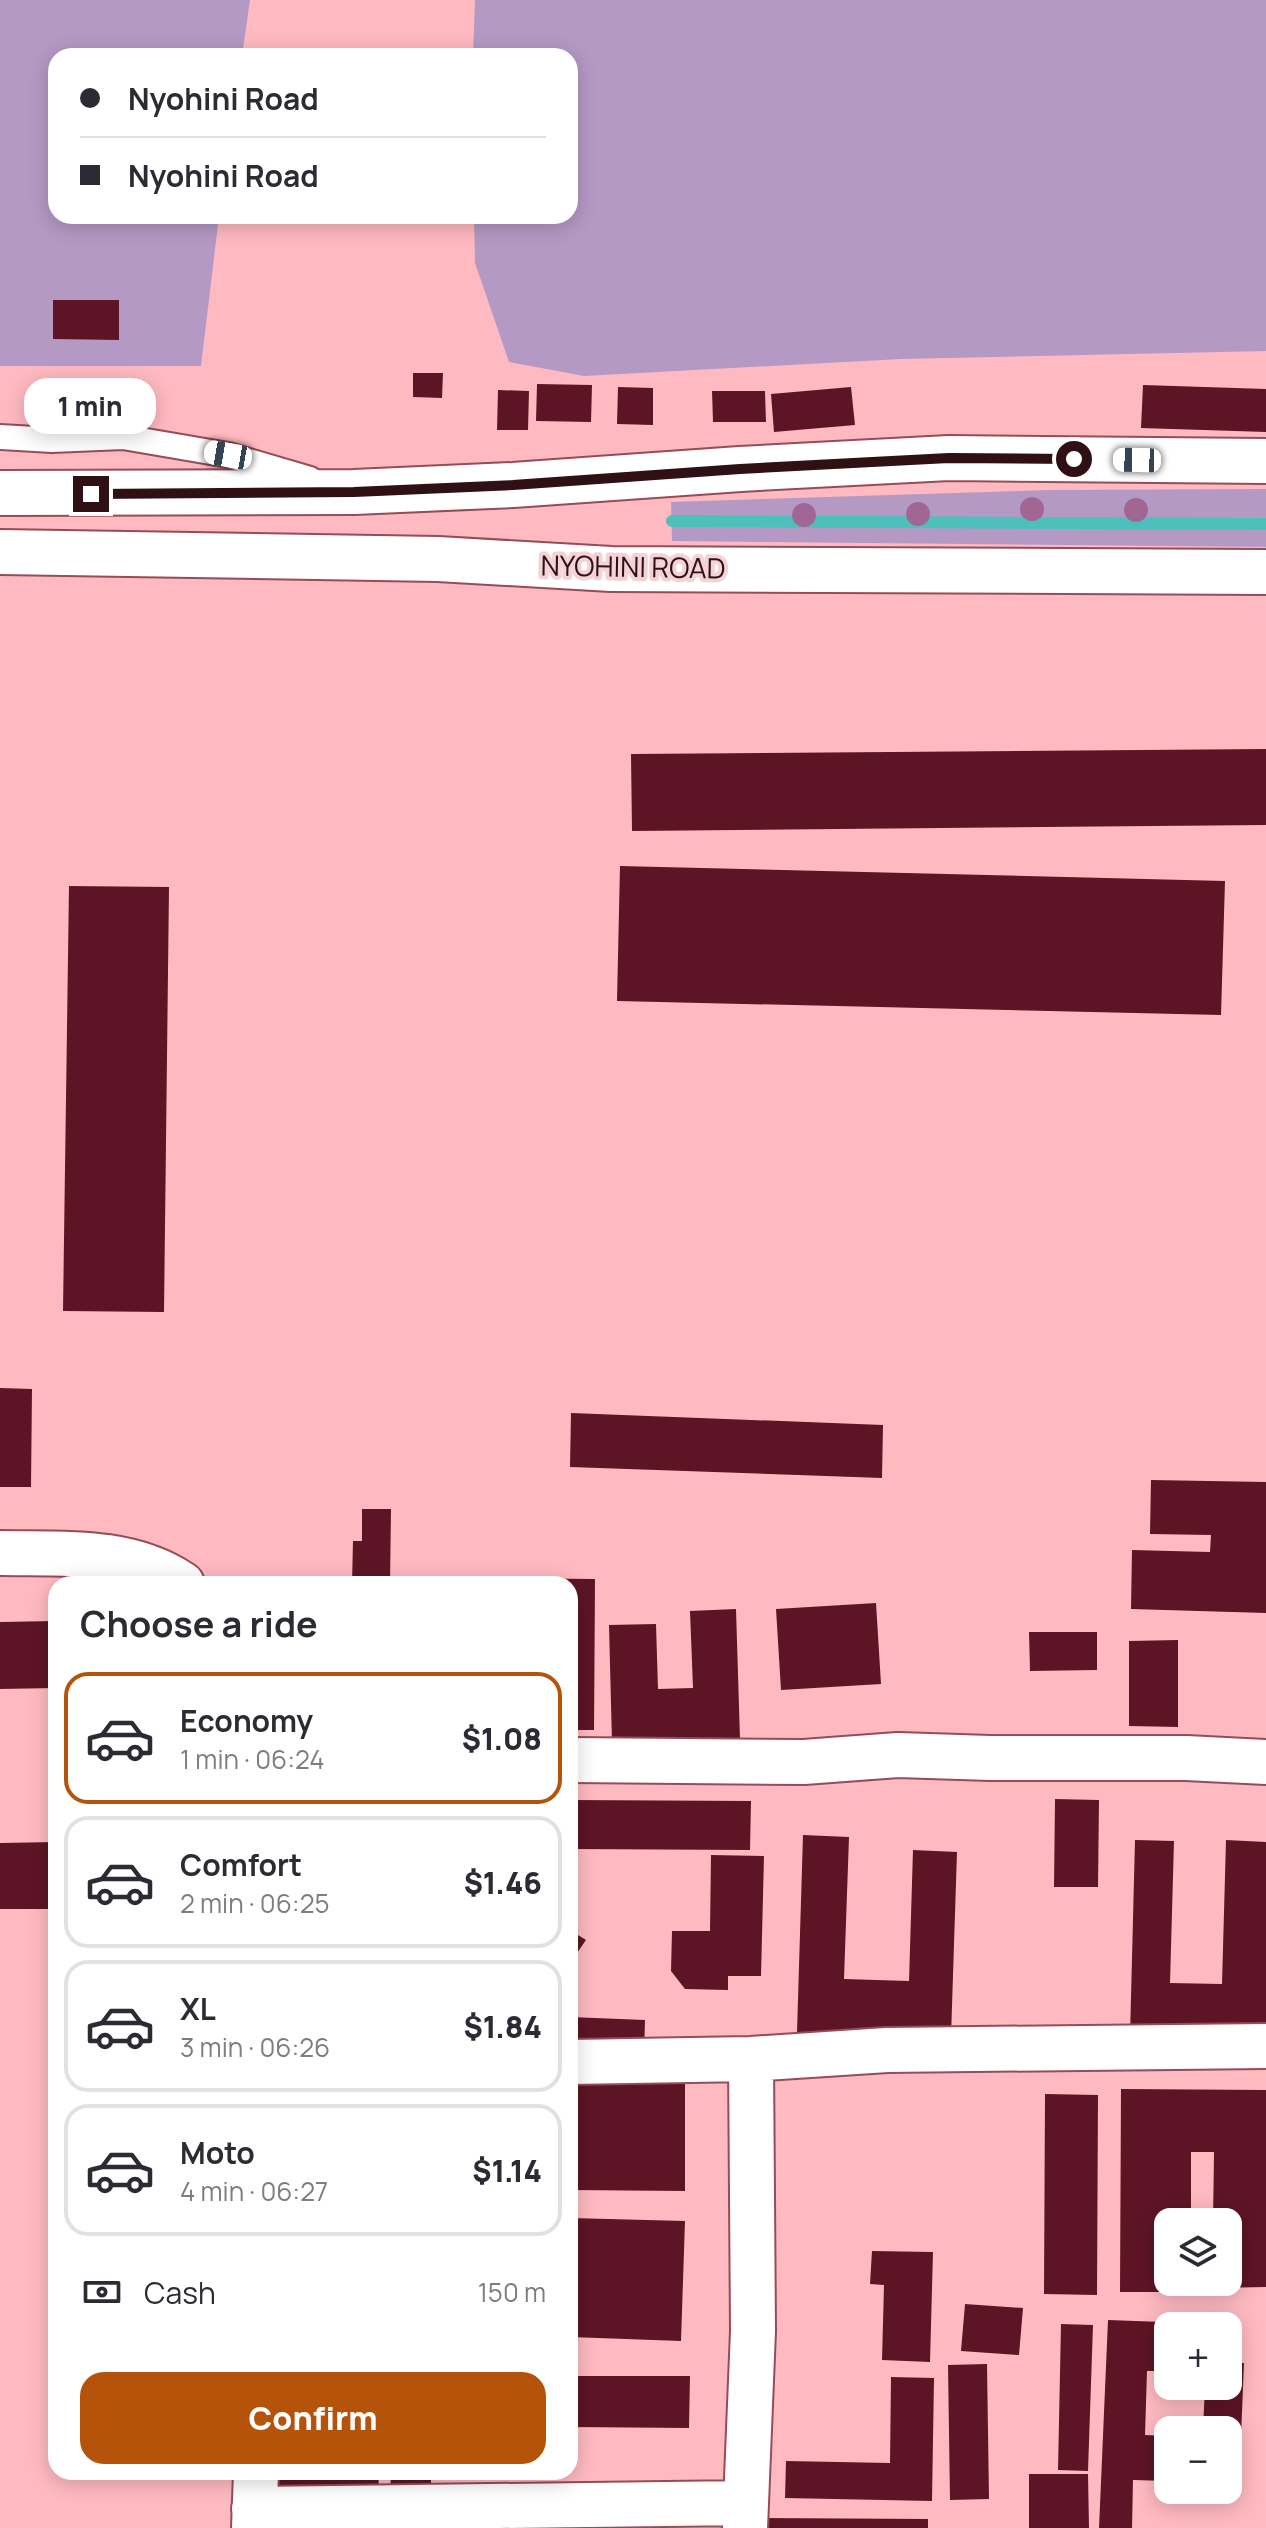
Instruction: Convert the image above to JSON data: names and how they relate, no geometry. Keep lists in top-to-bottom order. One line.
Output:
{"streets":{"main road":["NYOHINI ROAD"]},"page":{"banner":["Nyohini Road","Nyohini Road"],"bubble":"1 min","heading":"Choose a ride","list":[{"name":"Economy","note":"1 min · 06:24","value":"$1.08"},{"name":"Comfort","note":"2 min · 06:25","value":"$1.46"},{"name":"XL","note":"3 min · 06:26","value":"$1.84"},{"name":"Moto","note":"4 min · 06:27","value":"$1.14"}],"map_buttons":["+","−"],"pay":["Cash","150 m"],"buttons":"Confirm"}}
